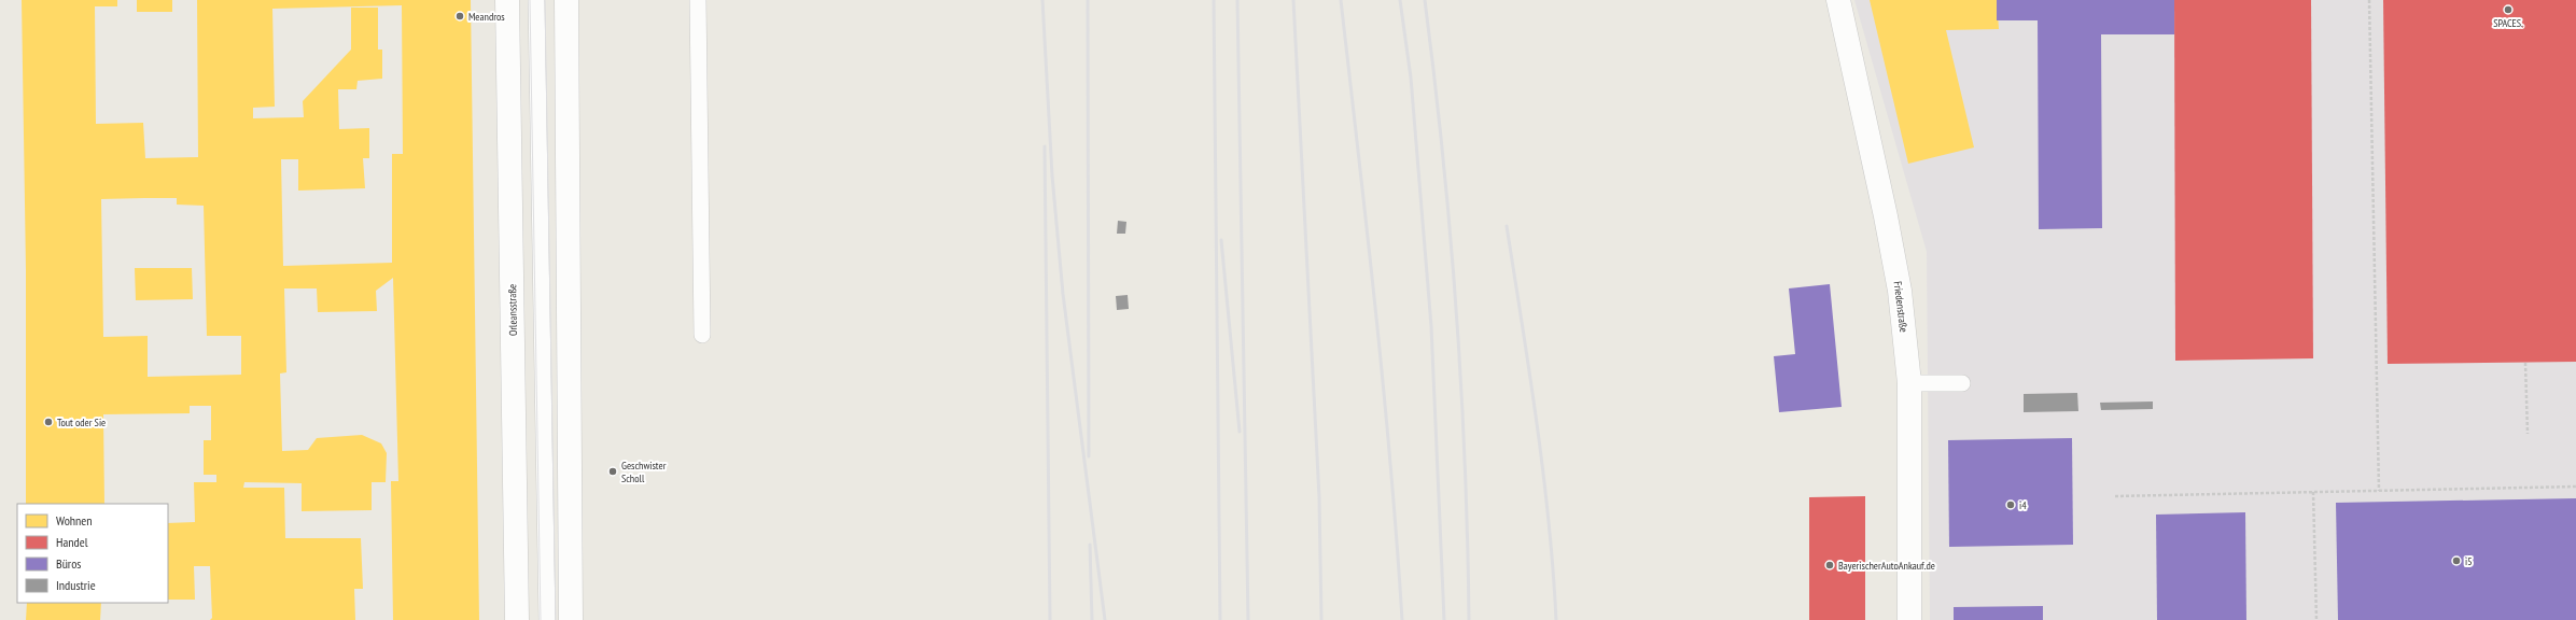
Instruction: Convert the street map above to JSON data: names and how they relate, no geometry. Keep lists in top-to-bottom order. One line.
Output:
{"streets":{"main road":["Friedenstraße","Orleansstraße"]},"places":["SPACES.","Meandros","Tout oder Sie","Geschwister Scholl","i4","i5","BayerischerAutoAnkauf.de"],"legend":["Wohnen","Handel","Büros","Industrie"]}
